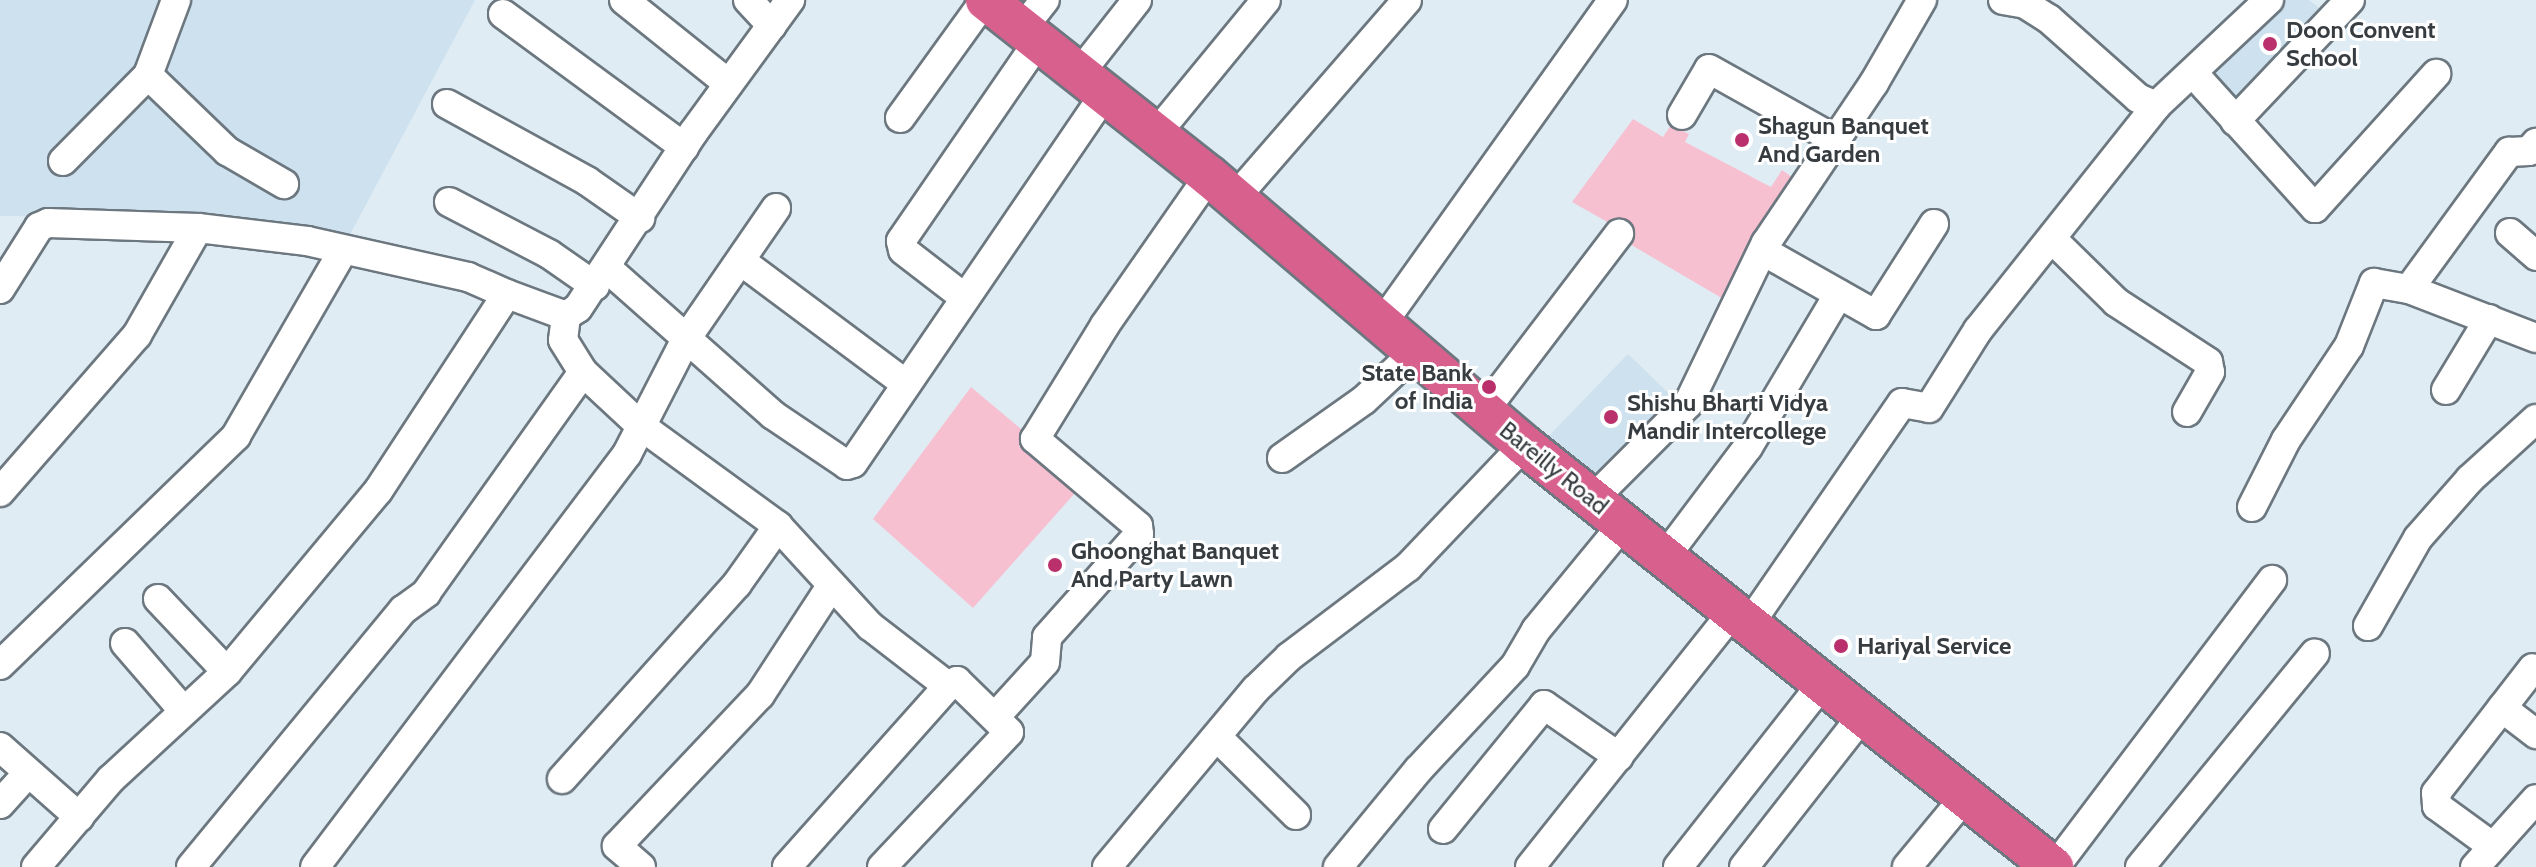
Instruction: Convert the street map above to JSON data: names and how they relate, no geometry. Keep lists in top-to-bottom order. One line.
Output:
{"streets":{"highway":["Bareilly Road"]},"places":["Doon Convent School","Shagun Banquet And Garden","State Bank of India","Shishu Bharti Vidya Mandir Intercollege","Ghoonghat Banquet And Party Lawn","Hariyal Service"]}
